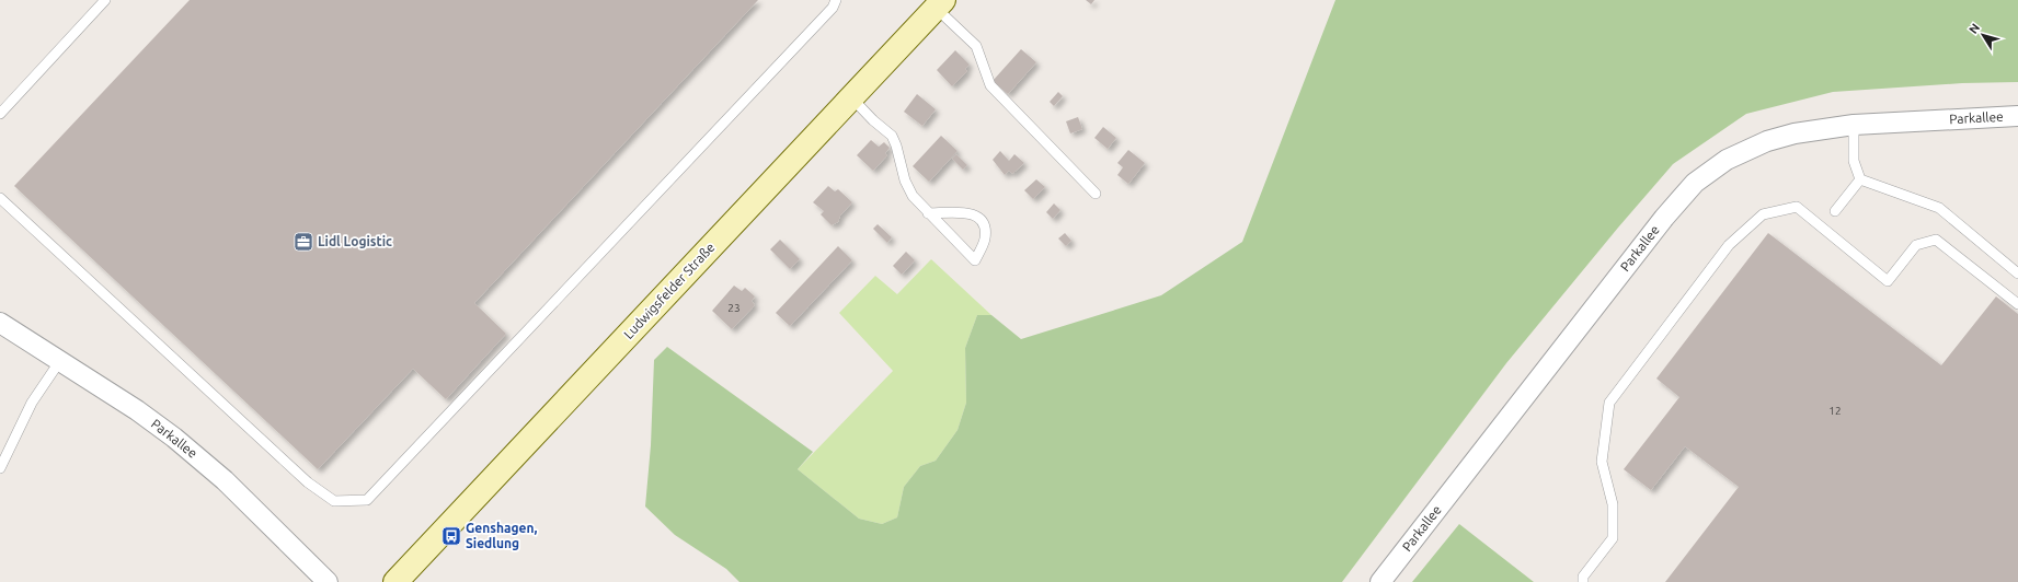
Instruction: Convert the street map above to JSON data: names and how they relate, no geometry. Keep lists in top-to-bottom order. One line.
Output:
{"streets":{"street":["Parkallee","Ludwigsfelder Straße"]},"places":{"office":["Lidl Logistic"],"bus stop":["Genshagen, Siedlung"]},"house_numbers":["23","12"],"north":"top left"}
